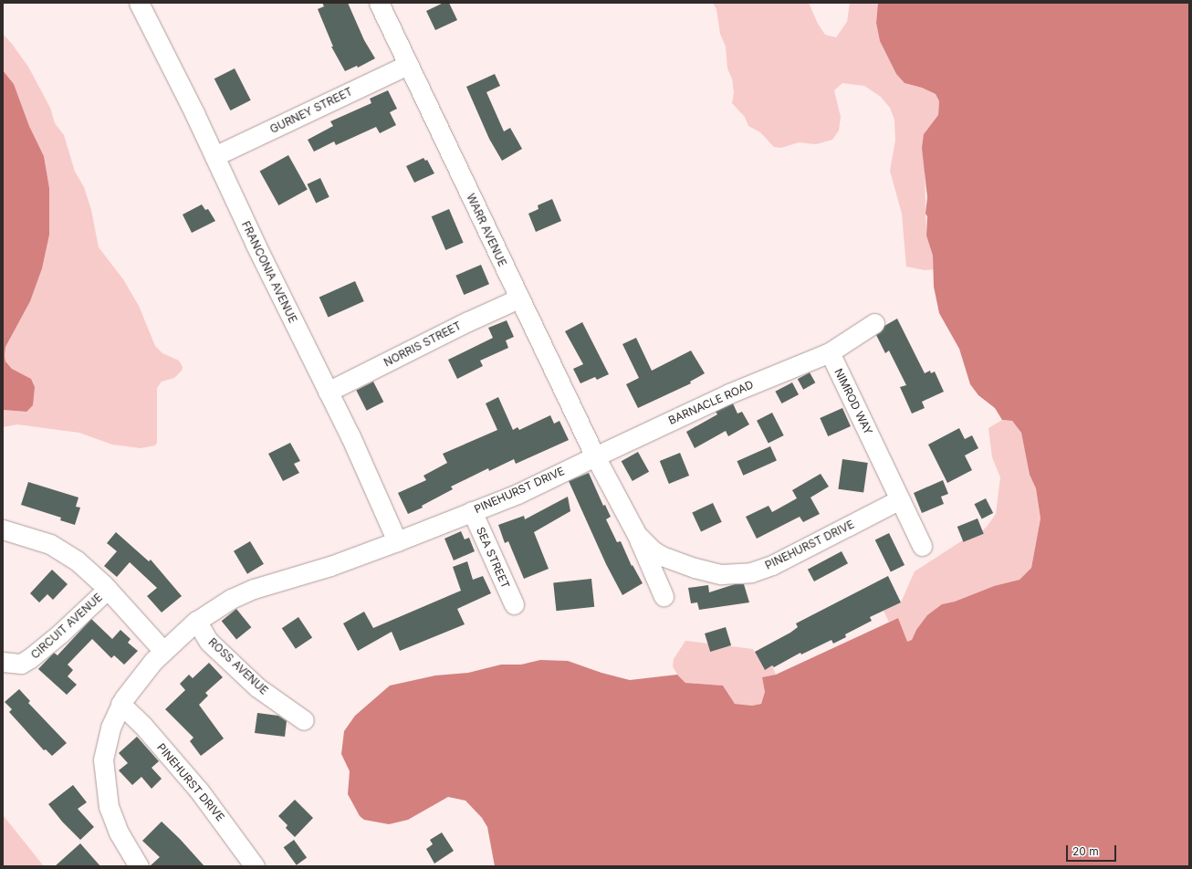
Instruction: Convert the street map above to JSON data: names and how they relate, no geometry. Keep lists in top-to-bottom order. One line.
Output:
{"streets":{"street":["GURNEY STREET","WARR AVENUE","FRANCONIA AVENUE","NORRIS STREET","NIMROD WAY","BARNACLE ROAD","PINEHURST DRIVE","SEA STREET","CIRCUIT AVENUE","ROSS AVENUE"]},"crossings":[["GURNEY STREET","WARR AVENUE"],["GURNEY STREET","FRANCONIA AVENUE"],["WARR AVENUE","NORRIS STREET"],["WARR AVENUE","BARNACLE ROAD"],["WARR AVENUE","PINEHURST DRIVE"],["FRANCONIA AVENUE","NORRIS STREET"],["FRANCONIA AVENUE","PINEHURST DRIVE"],["NIMROD WAY","BARNACLE ROAD"],["NIMROD WAY","PINEHURST DRIVE"],["BARNACLE ROAD","PINEHURST DRIVE"],["PINEHURST DRIVE","SEA STREET"],["PINEHURST DRIVE","CIRCUIT AVENUE"],["PINEHURST DRIVE","ROSS AVENUE"]],"scale_bar":"20 m"}
